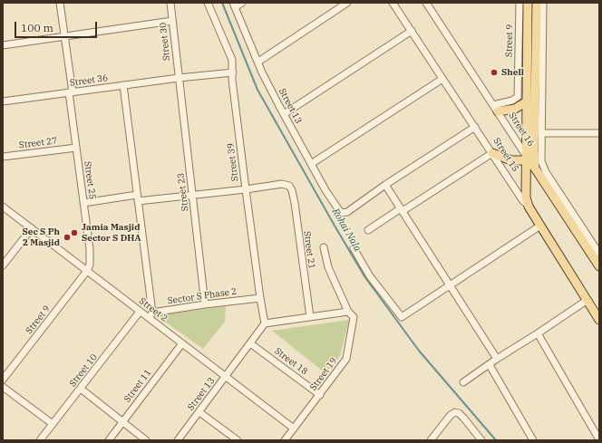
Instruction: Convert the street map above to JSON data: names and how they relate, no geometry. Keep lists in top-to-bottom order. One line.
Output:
{"streets":{"main road":["Street 16","Street 15"],"street":["Street 9","Street 30","Street 36","Street 13","Street 27","Street 39","Street 25","Street 23","Street 21","Sector S Phase 2","Street 2","Street 18","Street 10","Street 19","Street 11"]},"crossings":[["Street 9","Street 25"],["Street 9","Street 2"],["Street 30","Street 36"],["Street 30","Street 23"],["Street 36","Street 39"],["Street 36","Street 25"],["Street 36","Street 23"],["Street 13","Street 39"],["Street 13","Street 2"],["Street 13","Street 18"],["Street 27","Street 25"],["Street 39","Street 21"],["Street 39","Sector S Phase 2"],["Street 25","Street 2"],["Street 23","Sector S Phase 2"],["Sector S Phase 2","Street 2"],["Street 2","Street 10"],["Street 2","Street 19"],["Street 2","Street 11"],["Street 18","Street 19"]],"water":["Rohai Nala"],"places":["Shell","Jamia Masjid Sector S DHA","Sec S Ph 2 Masjid"],"scale_bar":"100 m"}
